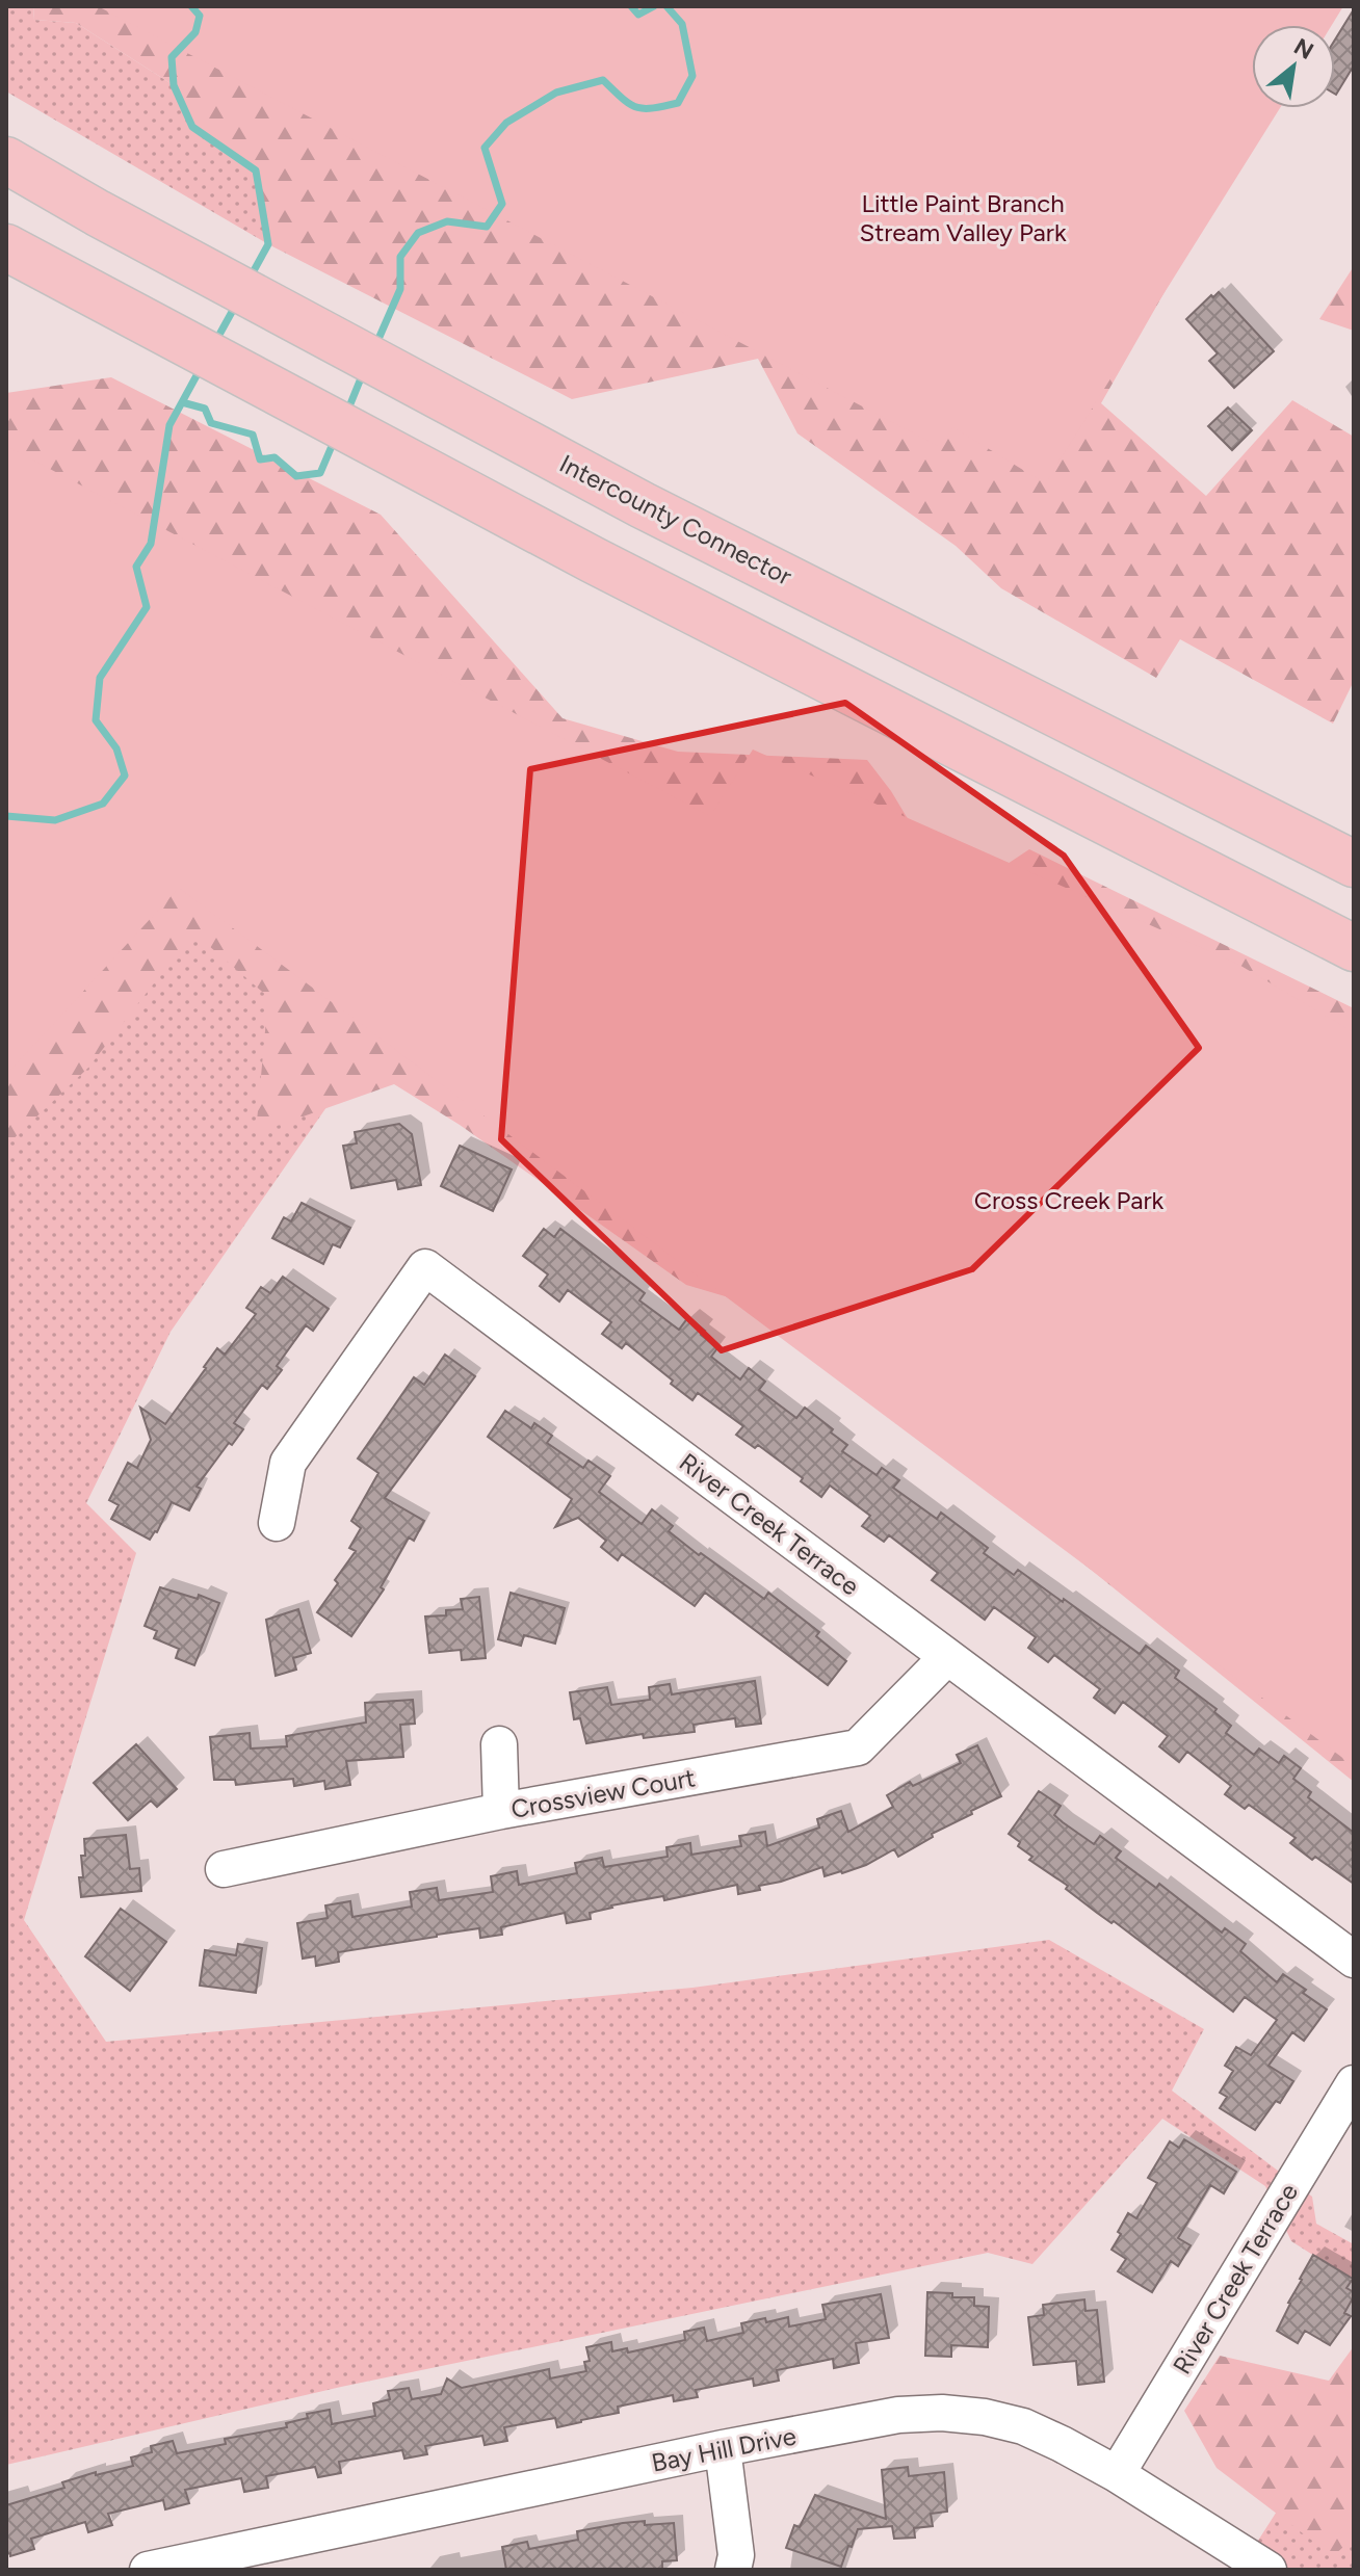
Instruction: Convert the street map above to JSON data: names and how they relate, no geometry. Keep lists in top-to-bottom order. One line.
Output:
{"streets":{"highway":["Intercounty Connector"],"street":["River Creek Terrace","Crossview Court","Bay Hill Drive"]},"crossings":[["River Creek Terrace","Crossview Court"],["River Creek Terrace","Bay Hill Drive"]],"parks":["Little Paint Branch Stream Valley Park","Cross Creek Park"],"north":"top right"}
